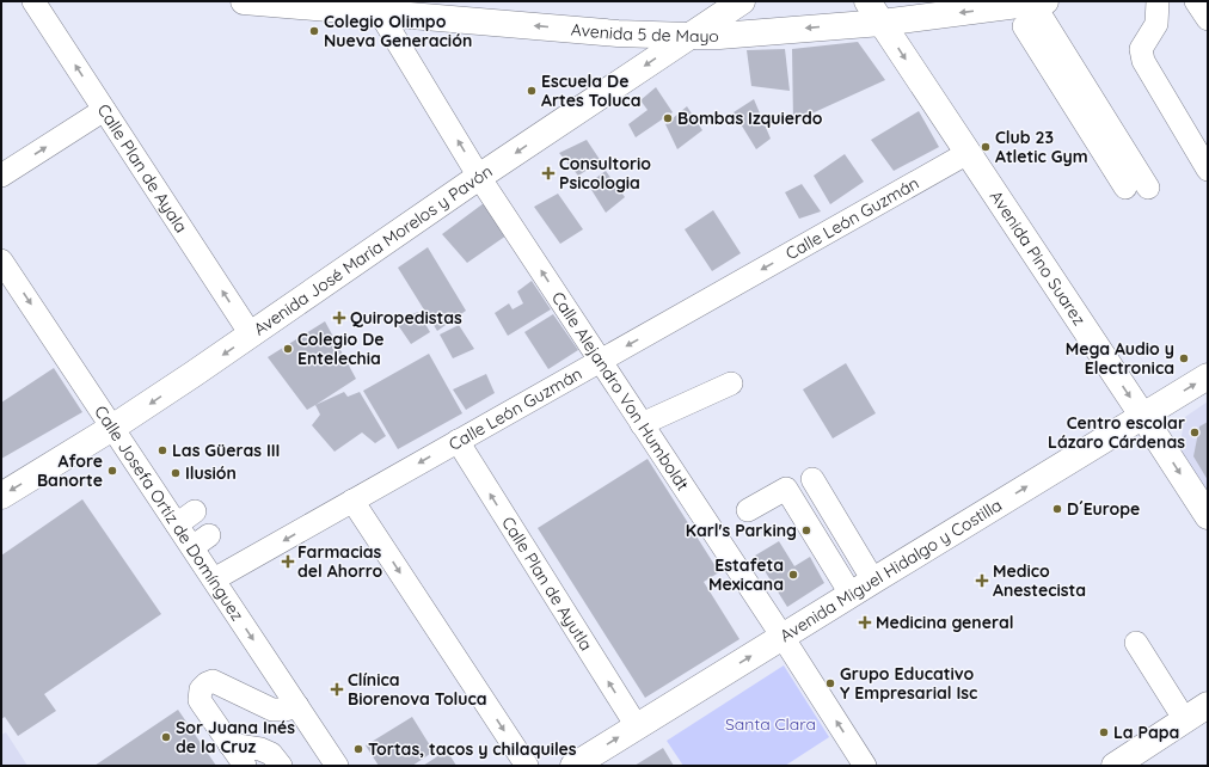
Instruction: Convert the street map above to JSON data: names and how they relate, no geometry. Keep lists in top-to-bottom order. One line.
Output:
{"streets":{"main road":["Avenida 5 de Mayo","Avenida José María Morelos y Pavón","Avenida Pino Suarez","Avenida Miguel Hidalgo y Costilla"],"street":["Calle Plan de Ayala","Calle León Guzmán","Calle Alejandro Von Humboldt","Calle Josefa Ortiz de Domínguez","Calle Plan de Ayutla"]},"crossings":[["Avenida 5 de Mayo","Avenida José María Morelos y Pavón"],["Avenida 5 de Mayo","Avenida Pino Suarez"],["Avenida 5 de Mayo","Calle Alejandro Von Humboldt"],["Calle Plan de Ayala","Avenida José María Morelos y Pavón"],["Calle León Guzmán","Avenida Pino Suarez"],["Calle León Guzmán","Calle Alejandro Von Humboldt"],["Calle León Guzmán","Calle Josefa Ortiz de Domínguez"],["Calle León Guzmán","Calle Plan de Ayutla"],["Avenida José María Morelos y Pavón","Calle Alejandro Von Humboldt"],["Avenida José María Morelos y Pavón","Calle Josefa Ortiz de Domínguez"],["Avenida Pino Suarez","Avenida Miguel Hidalgo y Costilla"],["Calle Alejandro Von Humboldt","Avenida Miguel Hidalgo y Costilla"],["Avenida Miguel Hidalgo y Costilla","Calle Plan de Ayutla"]],"one_way":["Avenida 5 de Mayo","Calle Plan de Ayala","Calle León Guzmán","Avenida José María Morelos y Pavón","Avenida Pino Suarez","Calle Alejandro Von Humboldt","Avenida Miguel Hidalgo y Costilla"],"parks":["Santa Clara"],"places":{"other":["Colegio Olimpo Nueva Generación","Escuela De Artes Toluca","Bombas Izquierdo","Club 23 Atletic Gym","Colegio De Entelechia","Mega Audio y Electronica","Centro escolar Lázaro Cárdenas","Las Güeras III","Afore Banorte","Ilusión","D´Europe","Karl's Parking","Estafeta Mexicana","Grupo Educativo Y Empresarial Isc","La Papa","Sor Juana Inés de la Cruz","Tortas, tacos y chilaquiles"],"health":["Consultorio Psicologia","Quiropedistas","Farmacias del Ahorro","Medico Anestecista","Medicina general","Clínica Biorenova Toluca"]}}
